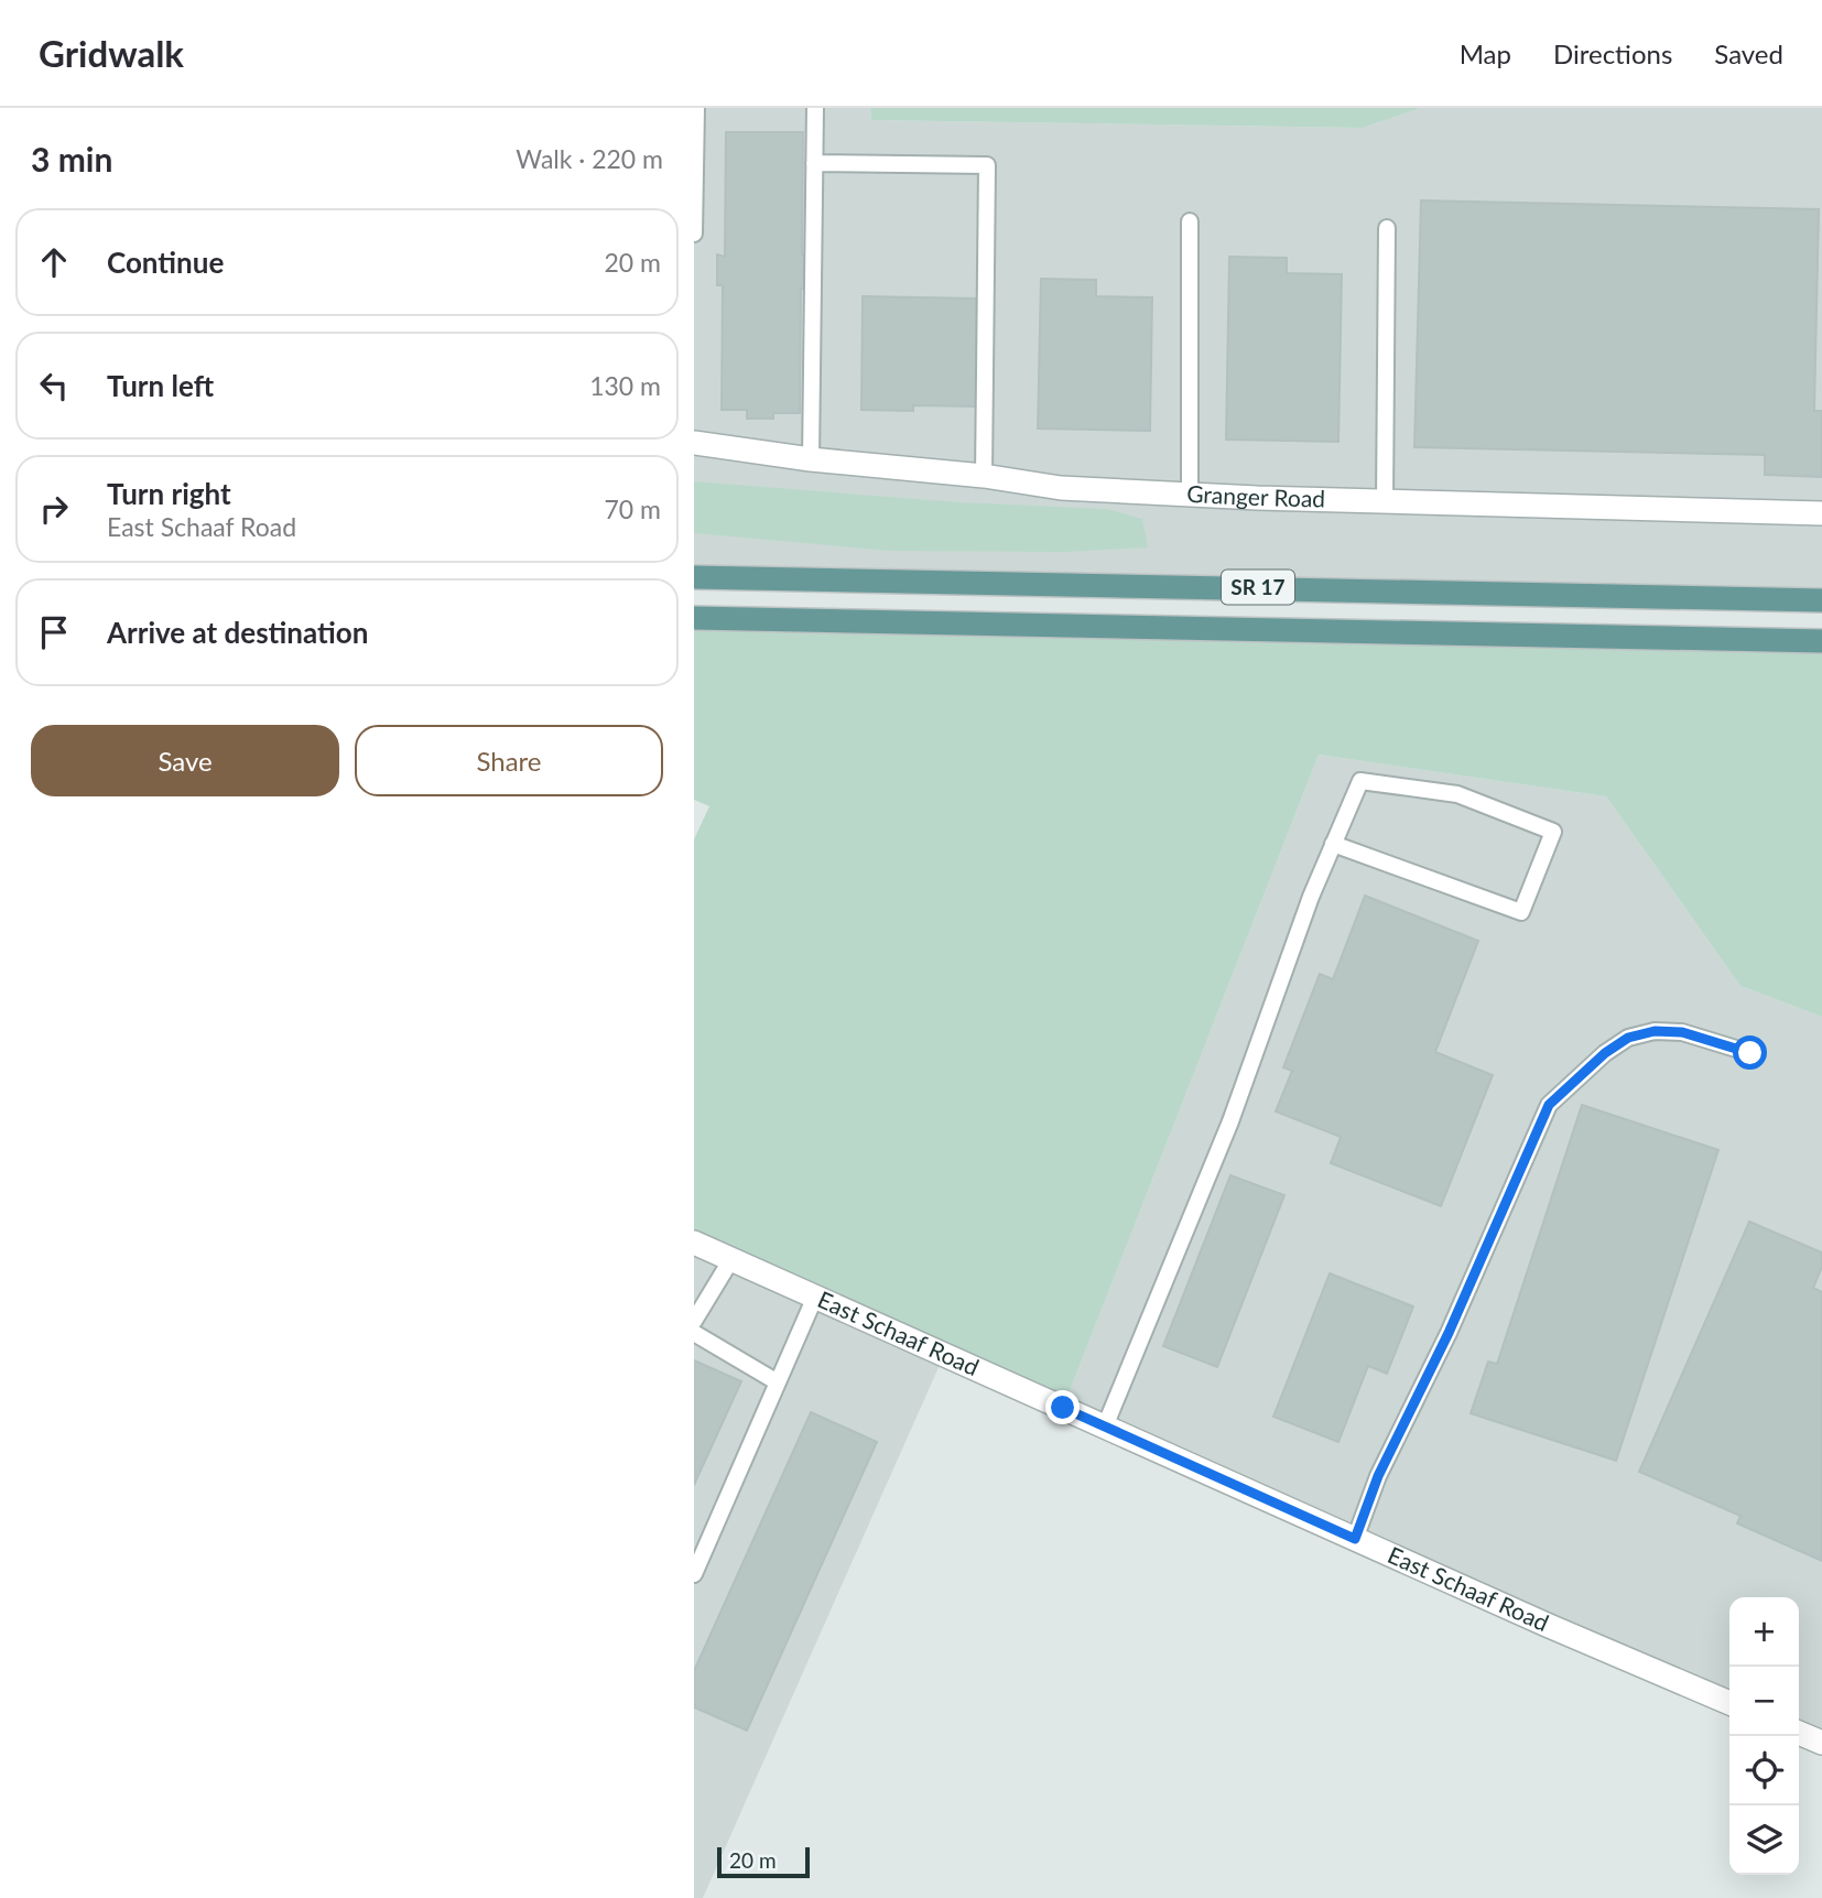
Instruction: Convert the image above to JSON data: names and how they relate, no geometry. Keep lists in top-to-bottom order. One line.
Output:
{"streets":{"main road":["SR 17"],"street":["Granger Road","East Schaaf Road"]},"scale_bar":"20 m","page":{"header":"Gridwalk","nav":["Map","Directions","Saved"],"heading":["3 min","Walk · 220 m"],"list":[["Continue","20 m"],["Turn left","130 m"],["Turn right","East Schaaf Road","70 m"],"Arrive at destination"],"buttons":["Save","Share"],"map_buttons":["+","−"],"scale":"20 m"}}
